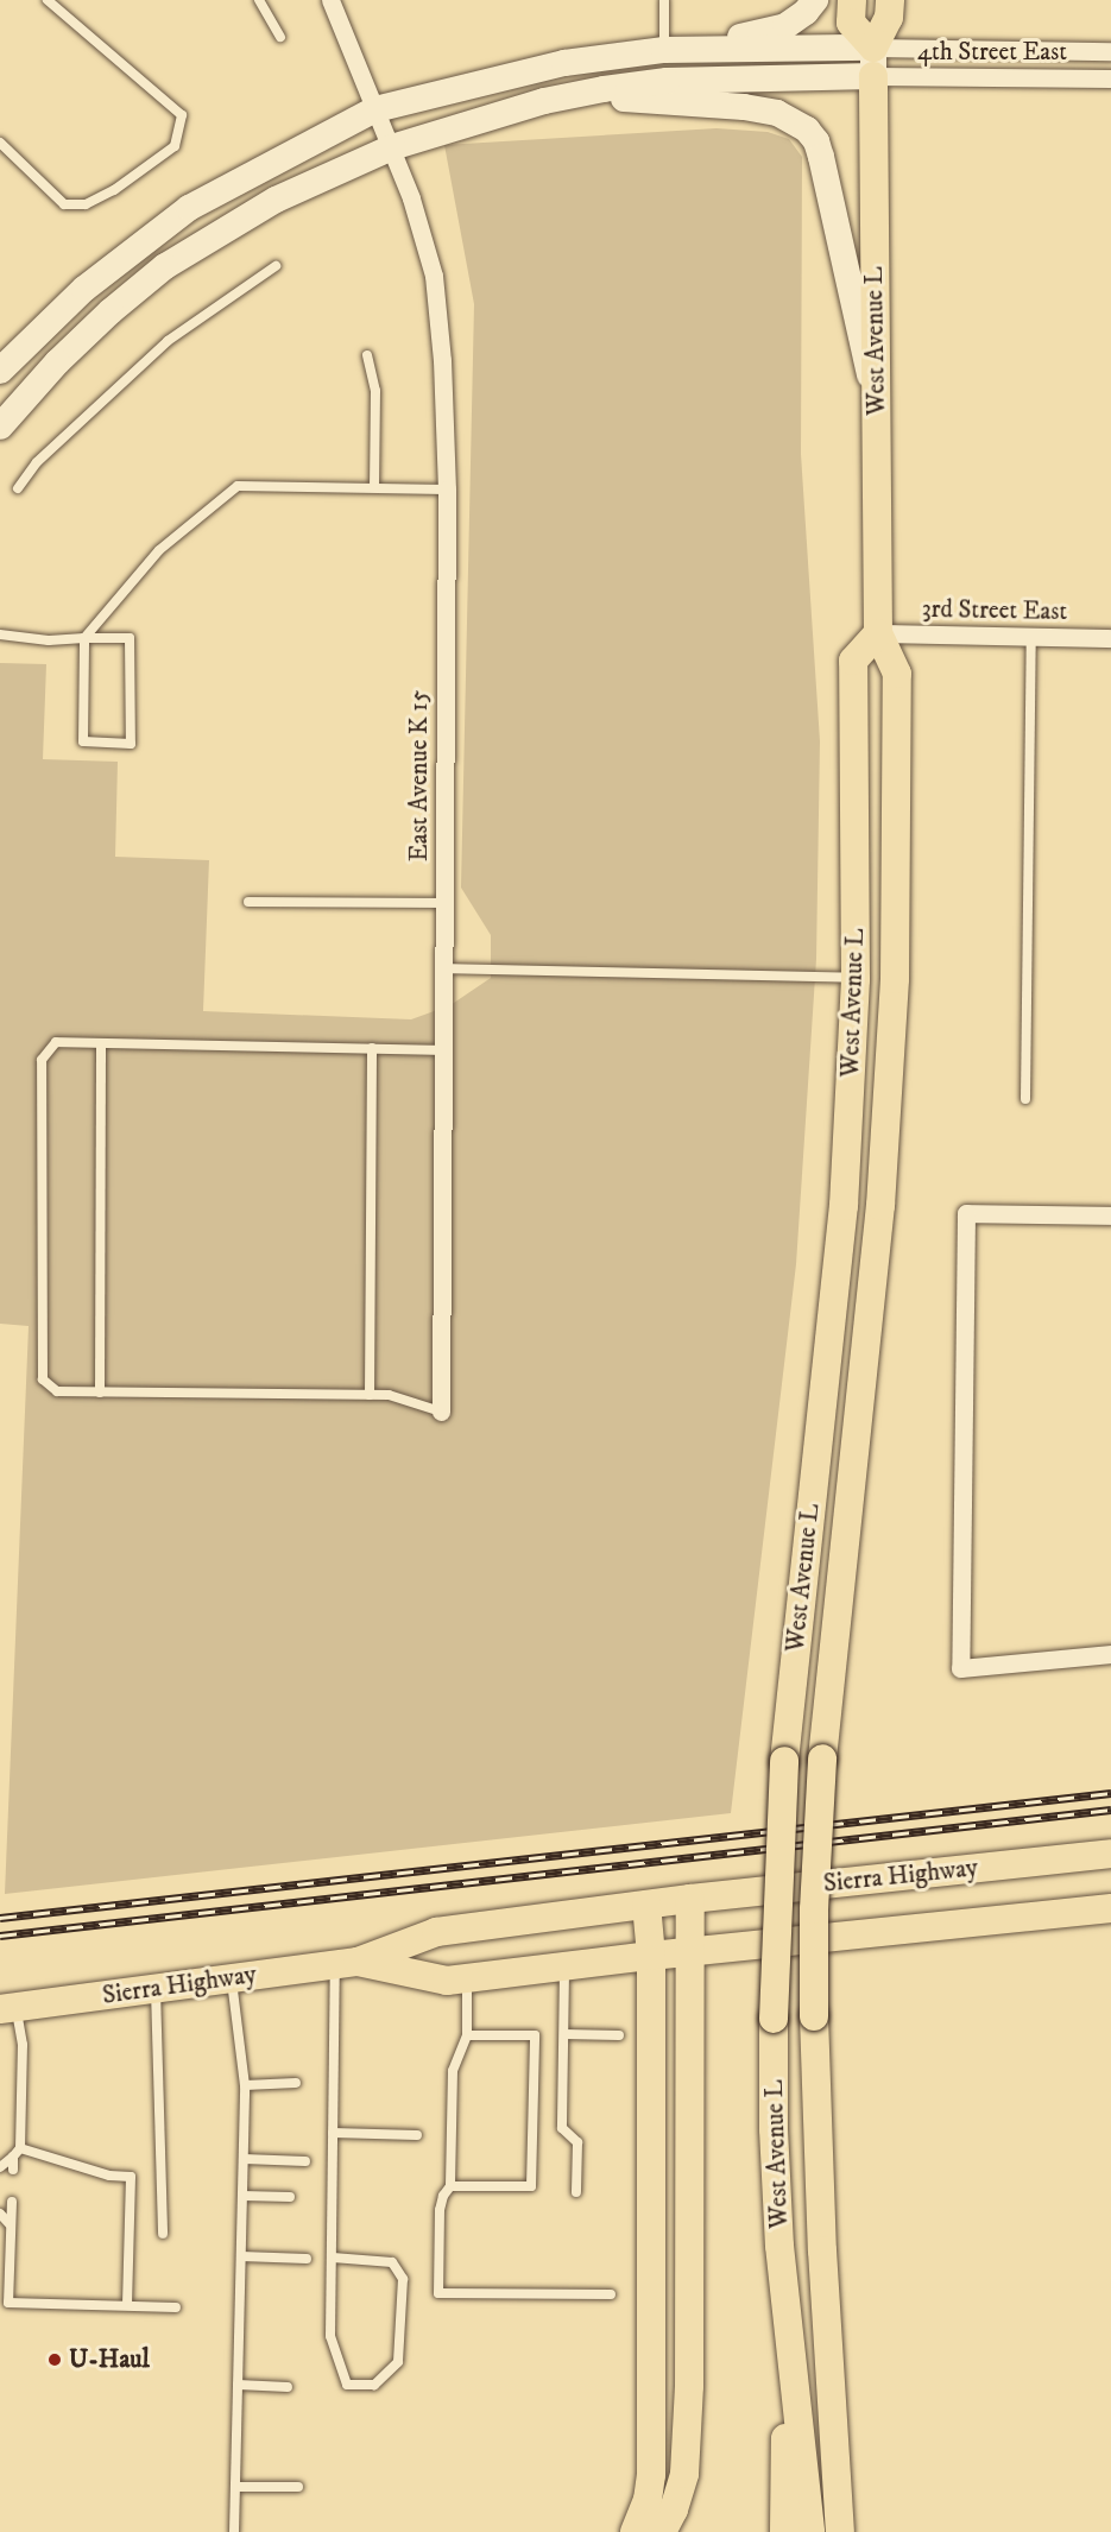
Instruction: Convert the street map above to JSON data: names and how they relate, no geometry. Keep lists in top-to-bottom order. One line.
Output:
{"streets":{"main road":["West Avenue L","Sierra Highway"],"street":["4th Street East","3rd Street East","East Avenue K 15"]},"crossings":[["4th Street East","West Avenue L"],["West Avenue L","3rd Street East"]],"places":["U-Haul"]}
